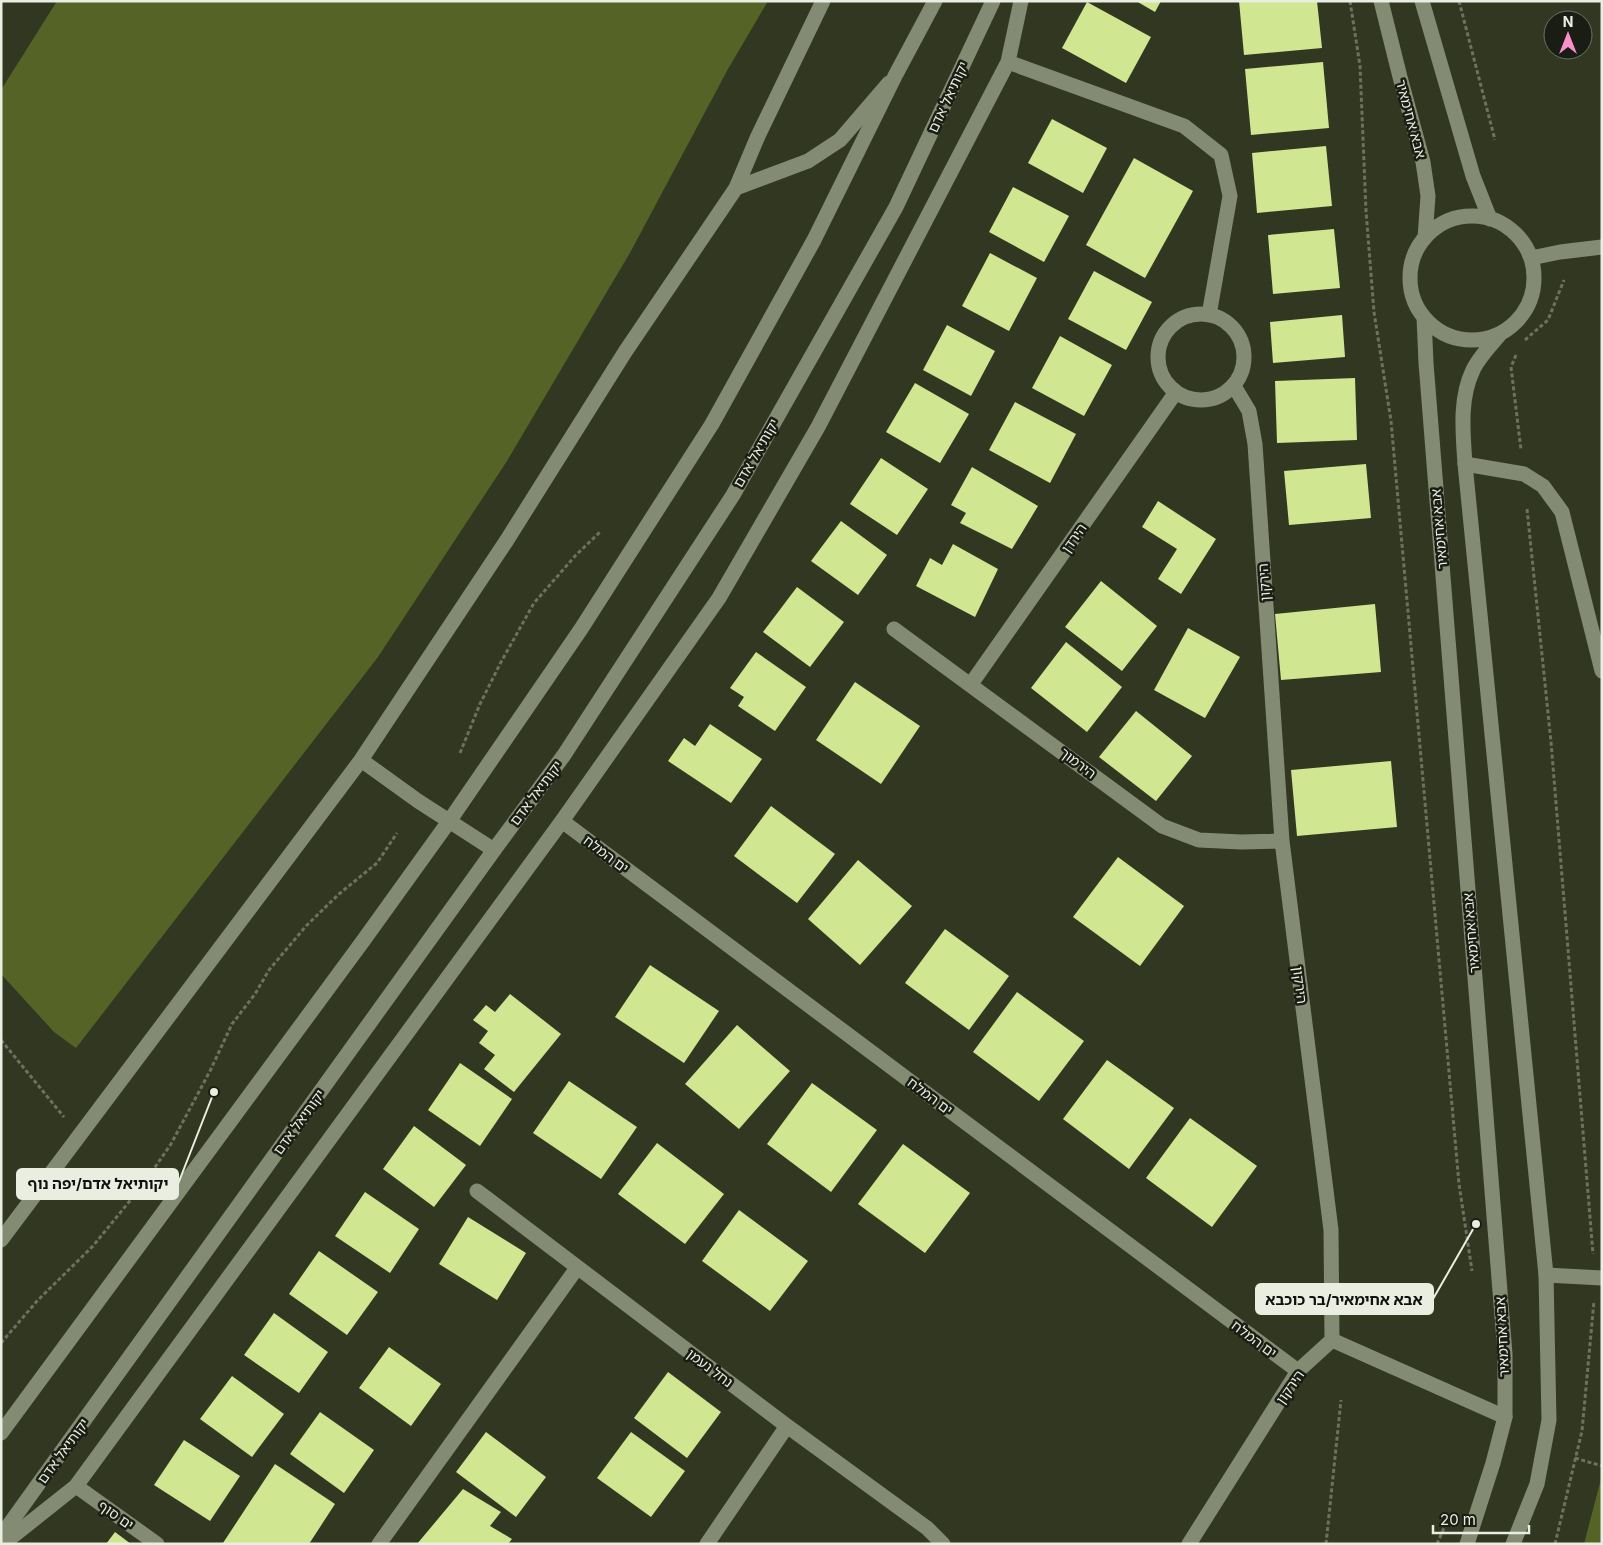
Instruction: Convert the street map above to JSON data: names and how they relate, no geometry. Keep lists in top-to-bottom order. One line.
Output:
{"streets":{"street":["יקותיאל אדם","אבא אחימאיר","הירדן","הירקון","הירמוך","ים המלח","נחל נעמן","ים סוף"]},"crossings":[["הירדן","הירקון"],["הירדן","הירמוך"],["הירקון","הירמוך"],["הירקון","ים המלח"]],"places":["יקותיאל אדם/יפה נוף","אבא אחימאיר/בר כוכבא"],"scale_bar":"20 m","north":"top"}
